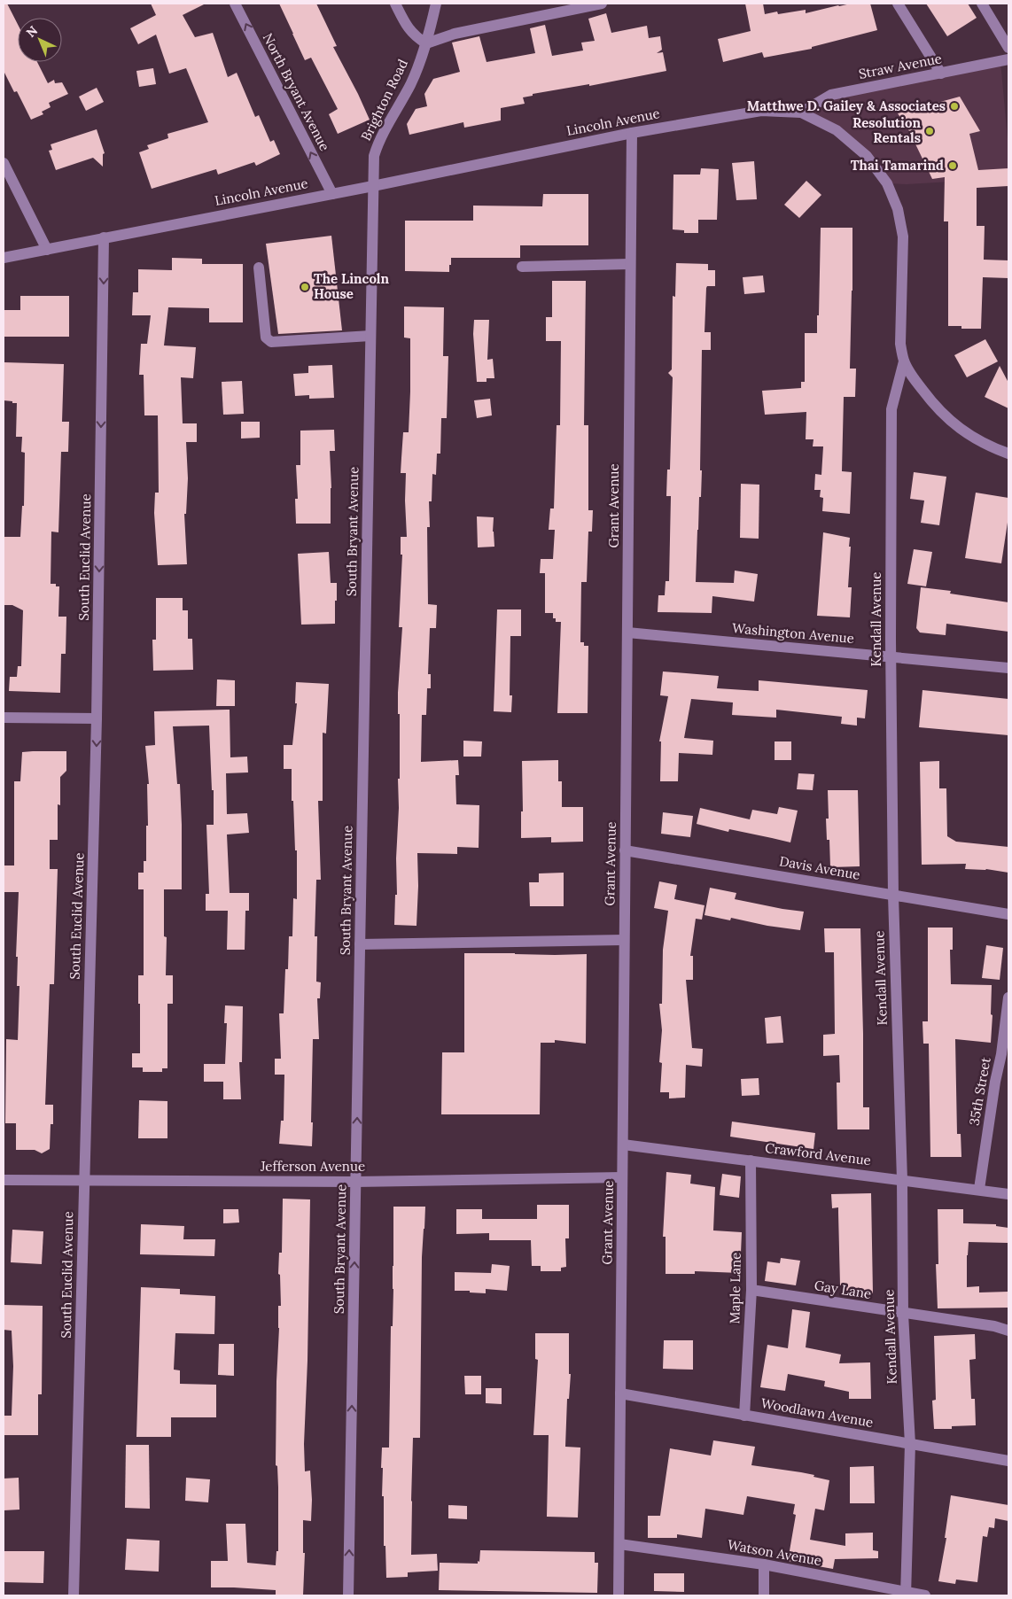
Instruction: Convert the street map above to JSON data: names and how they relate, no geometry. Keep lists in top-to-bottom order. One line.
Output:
{"streets":{"street":["Straw Avenue","North Bryant Avenue","Brighton Road","Lincoln Avenue","Grant Avenue","South Bryant Avenue","South Euclid Avenue","Kendall Avenue","Washington Avenue","Davis Avenue","35th Street","Crawford Avenue","Jefferson Avenue","Maple Lane","Gay Lane","Woodlawn Avenue","Watson Avenue"]},"crossings":[["Straw Avenue","Lincoln Avenue"],["North Bryant Avenue","Lincoln Avenue"],["Brighton Road","Lincoln Avenue"],["Brighton Road","South Bryant Avenue"],["Lincoln Avenue","Grant Avenue"],["Lincoln Avenue","South Bryant Avenue"],["Lincoln Avenue","South Euclid Avenue"],["Lincoln Avenue","Kendall Avenue"],["Grant Avenue","Washington Avenue"],["Grant Avenue","Davis Avenue"],["Grant Avenue","Crawford Avenue"],["Grant Avenue","Jefferson Avenue"],["Grant Avenue","Woodlawn Avenue"],["Grant Avenue","Watson Avenue"],["South Bryant Avenue","Jefferson Avenue"],["South Euclid Avenue","Jefferson Avenue"],["Kendall Avenue","Washington Avenue"],["Kendall Avenue","Davis Avenue"],["Kendall Avenue","Crawford Avenue"],["Kendall Avenue","Gay Lane"],["Kendall Avenue","Woodlawn Avenue"],["Kendall Avenue","Watson Avenue"],["35th Street","Crawford Avenue"],["Crawford Avenue","Maple Lane"],["Maple Lane","Gay Lane"],["Maple Lane","Woodlawn Avenue"]],"one_way":["North Bryant Avenue","South Bryant Avenue","South Euclid Avenue"],"places":["Matthwe D. Gailey & Associates","Resolution Rentals","Thai Tamarind","The Lincoln House"],"north":"top left"}
